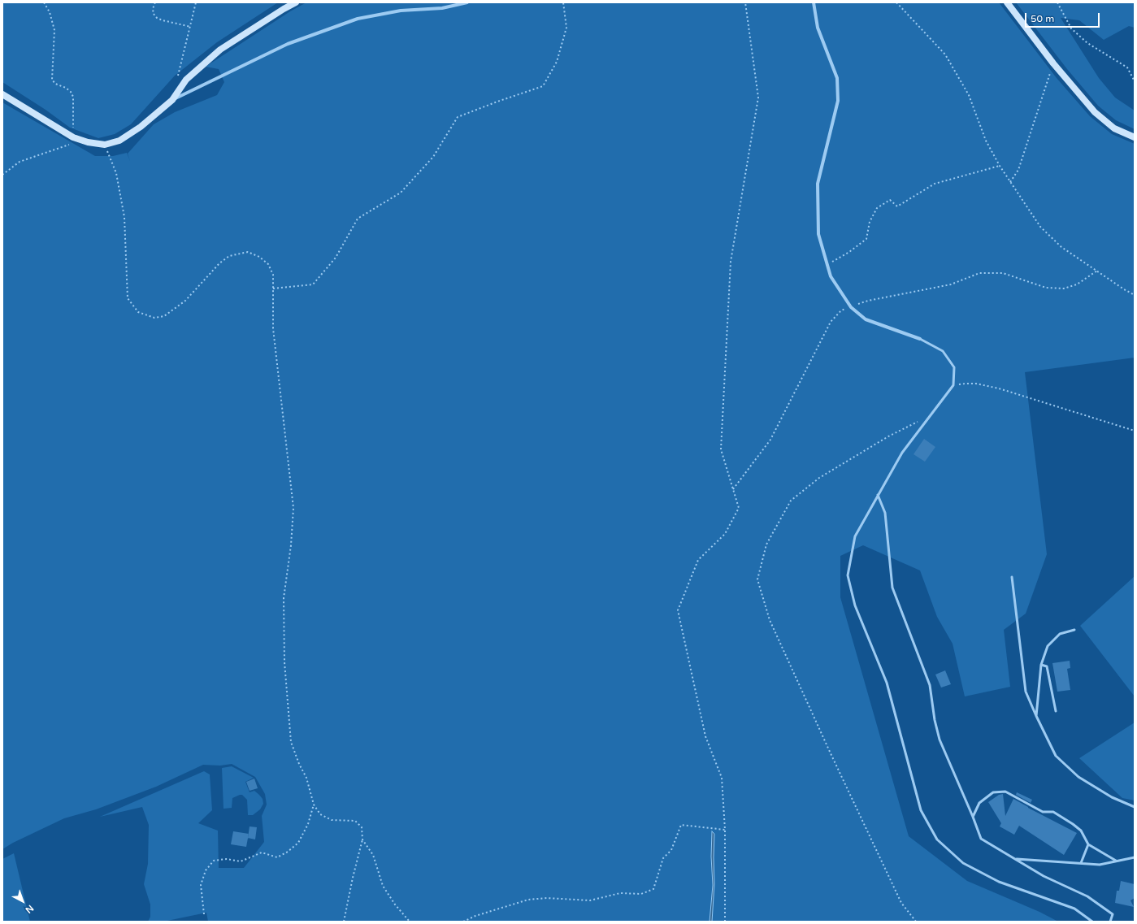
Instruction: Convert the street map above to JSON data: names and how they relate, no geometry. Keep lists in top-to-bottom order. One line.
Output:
{"scale_bar":"50 m","north":"bottom right"}
